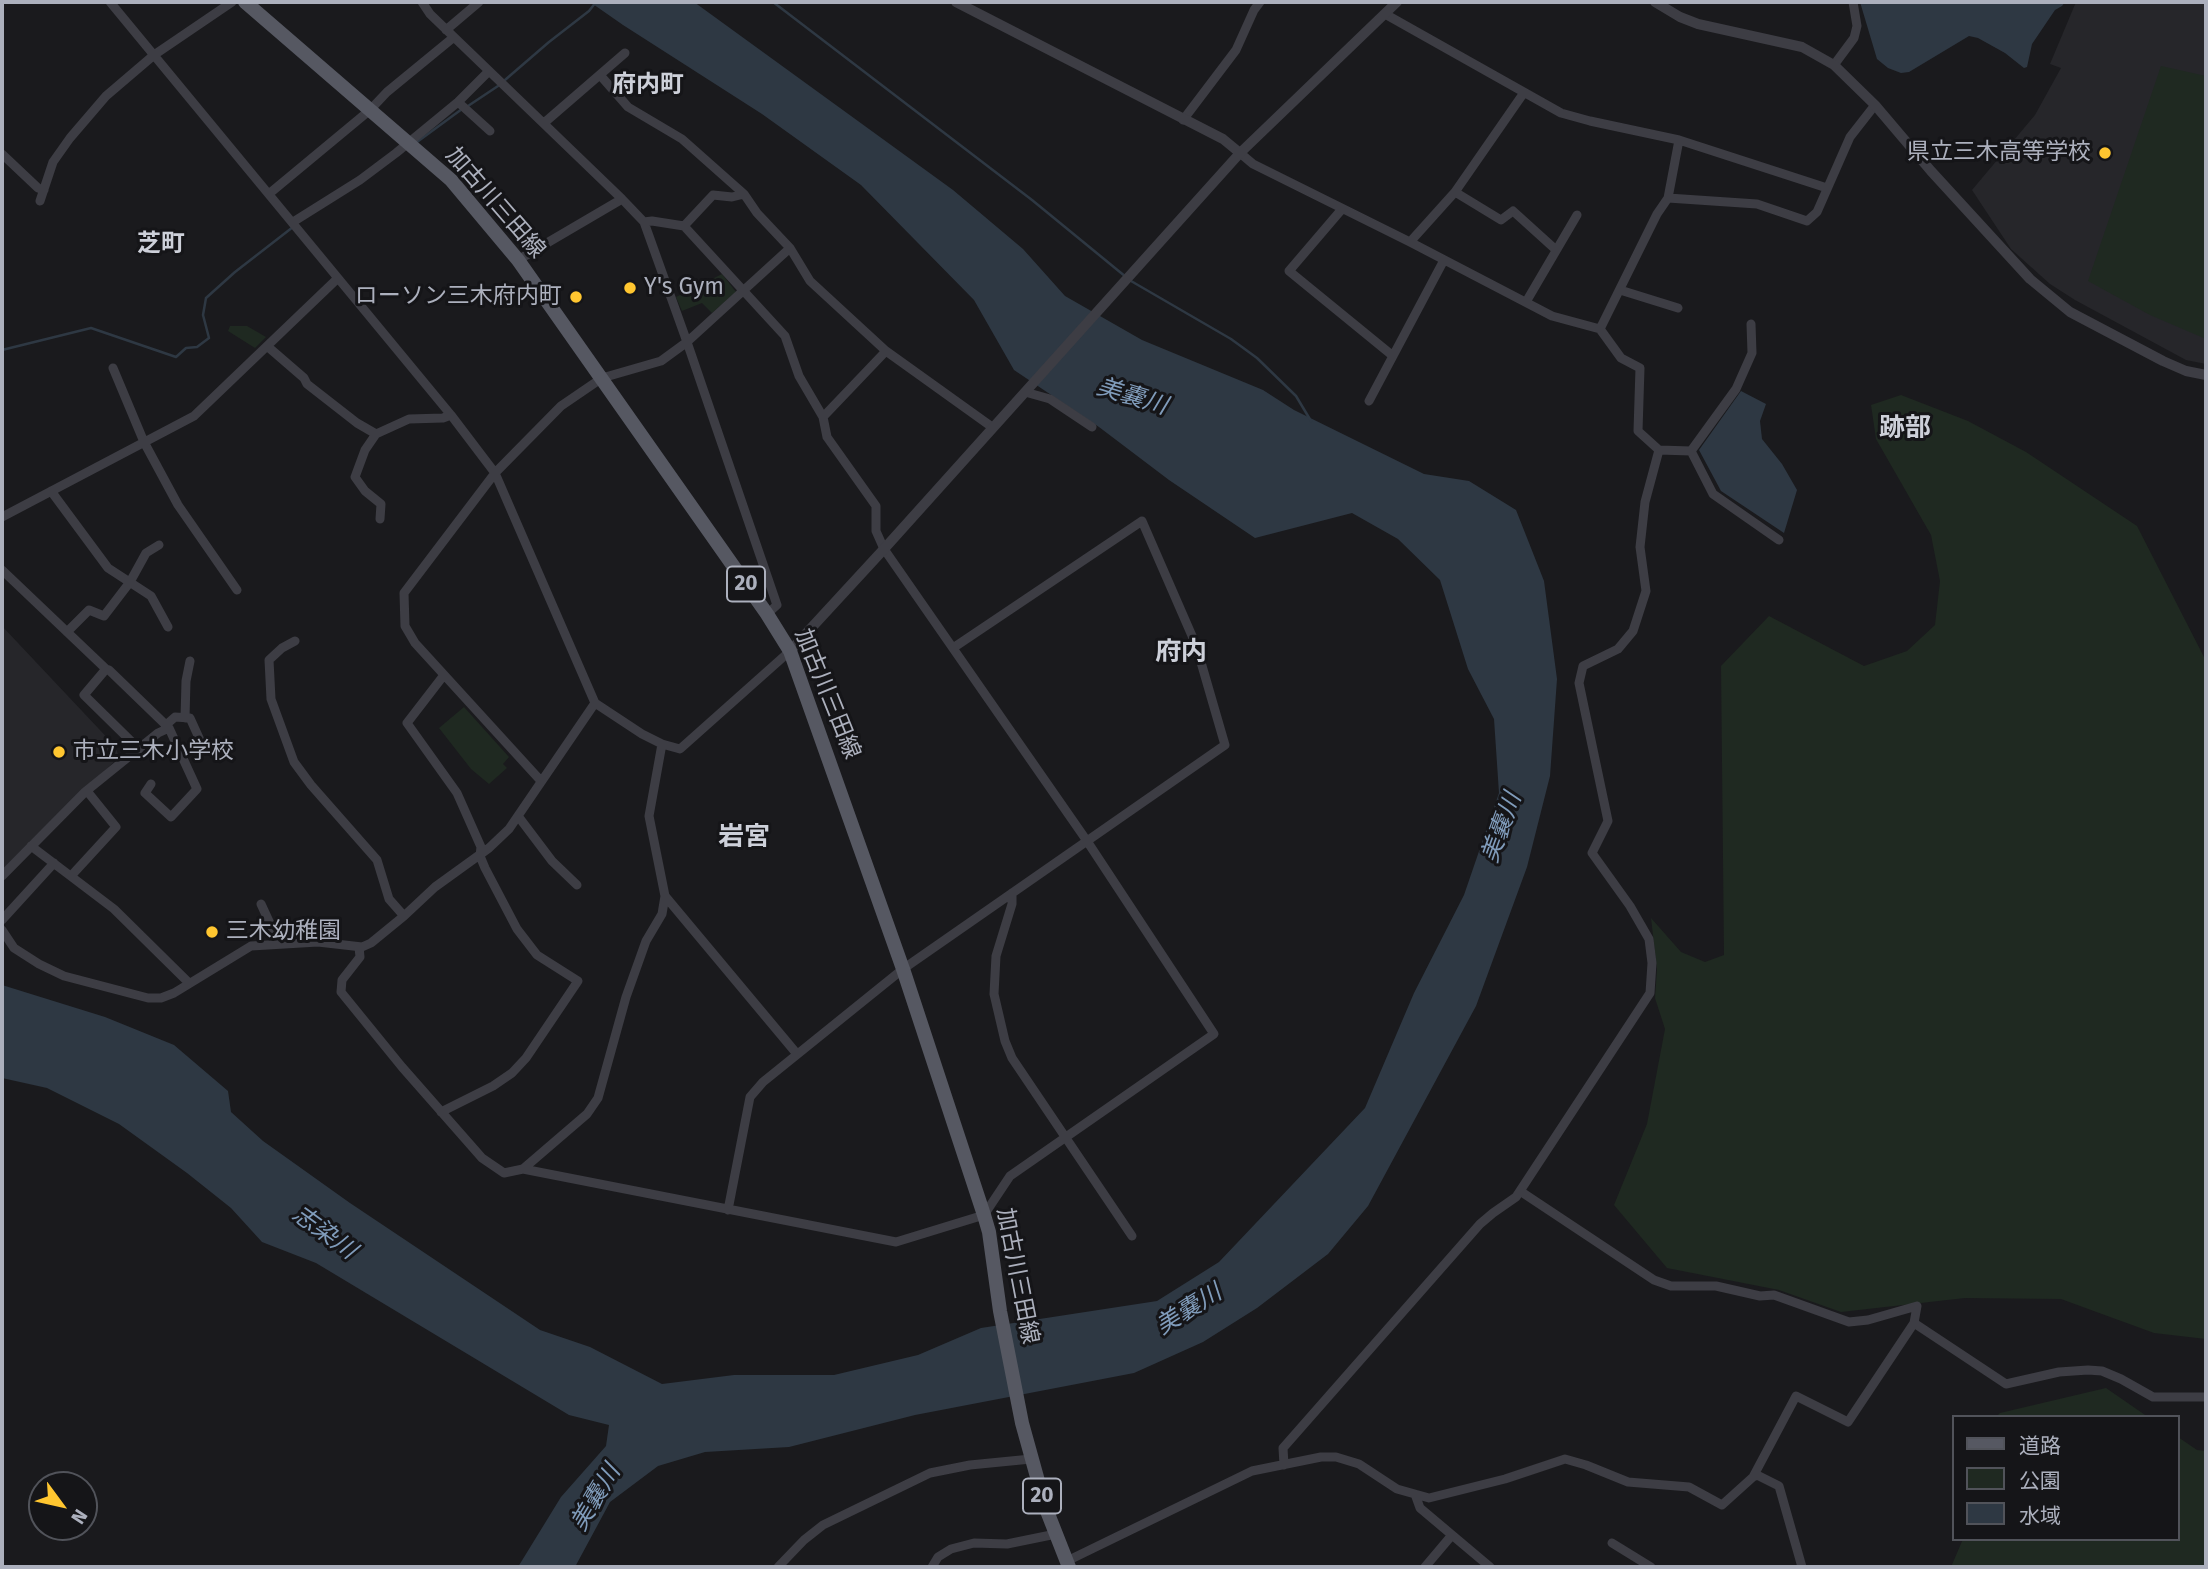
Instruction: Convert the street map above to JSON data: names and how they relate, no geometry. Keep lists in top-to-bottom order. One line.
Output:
{"streets":{"main road":["加古川三田線","20"]},"districts":["府内町","芝町","跡部","府内","岩宮"],"water":["美嚢川","志染川"],"places":["県立三木高等学校","Y's Gym","ローソン三木府内町","市立三木小学校","三木幼稚園"],"legend":["道路","公園","水域"],"north":"bottom right"}
